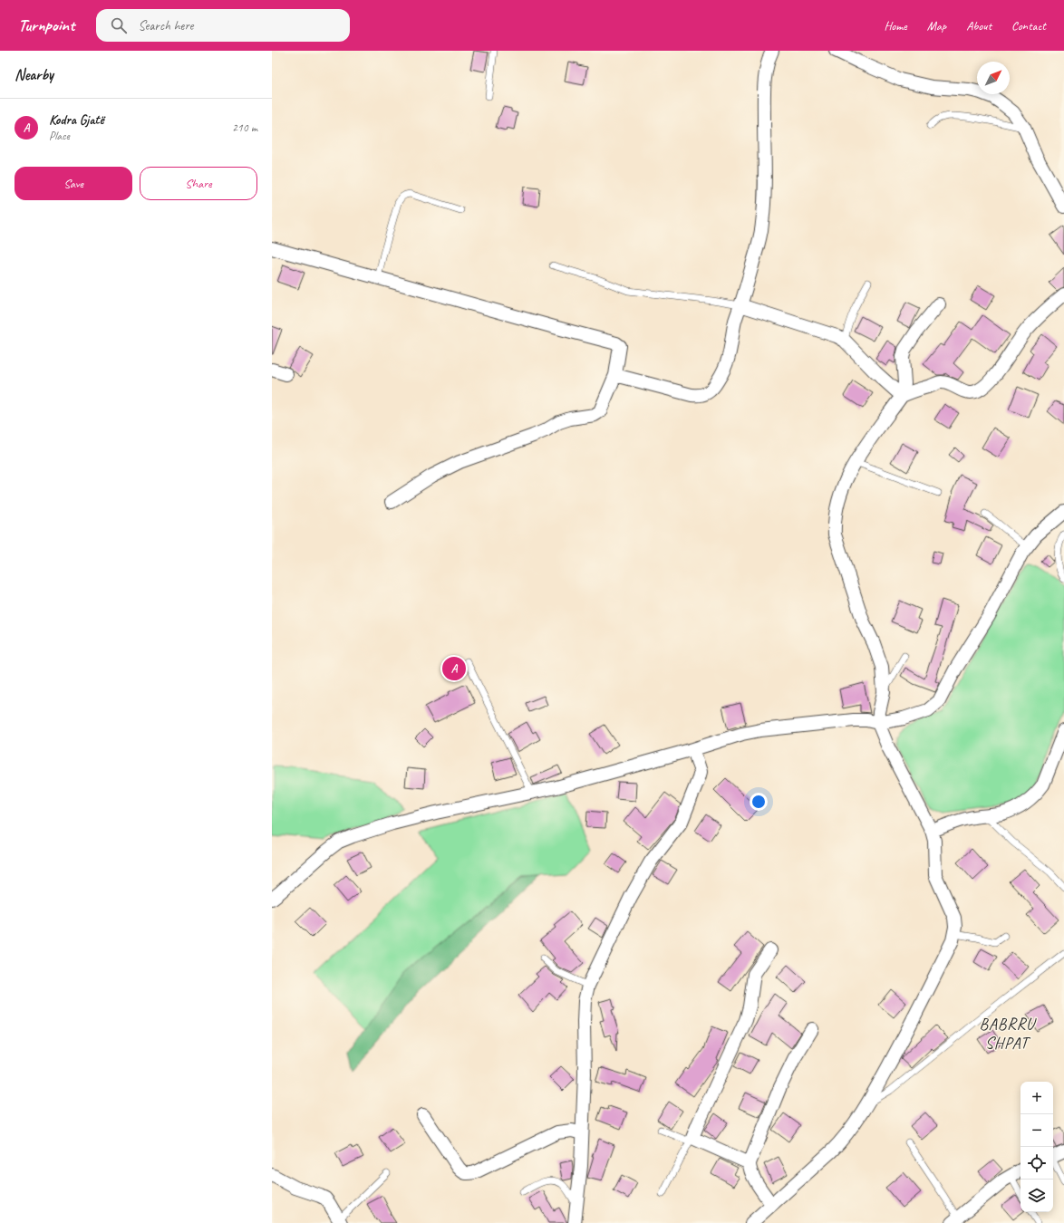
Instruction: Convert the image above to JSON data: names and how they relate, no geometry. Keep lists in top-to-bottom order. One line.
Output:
{"districts":["BABRRU SHPAT"],"north":"top right","page":{"header":"Turnpoint","search":"Search here","nav":["Home","Map","About","Contact"],"heading":"Nearby","list":[{"mark":"A","name":"Kodra Gjatë","note":"Place","value":"210 m"}],"buttons":["Save","Share"],"pins":"A","map_buttons":["+","−"]}}
